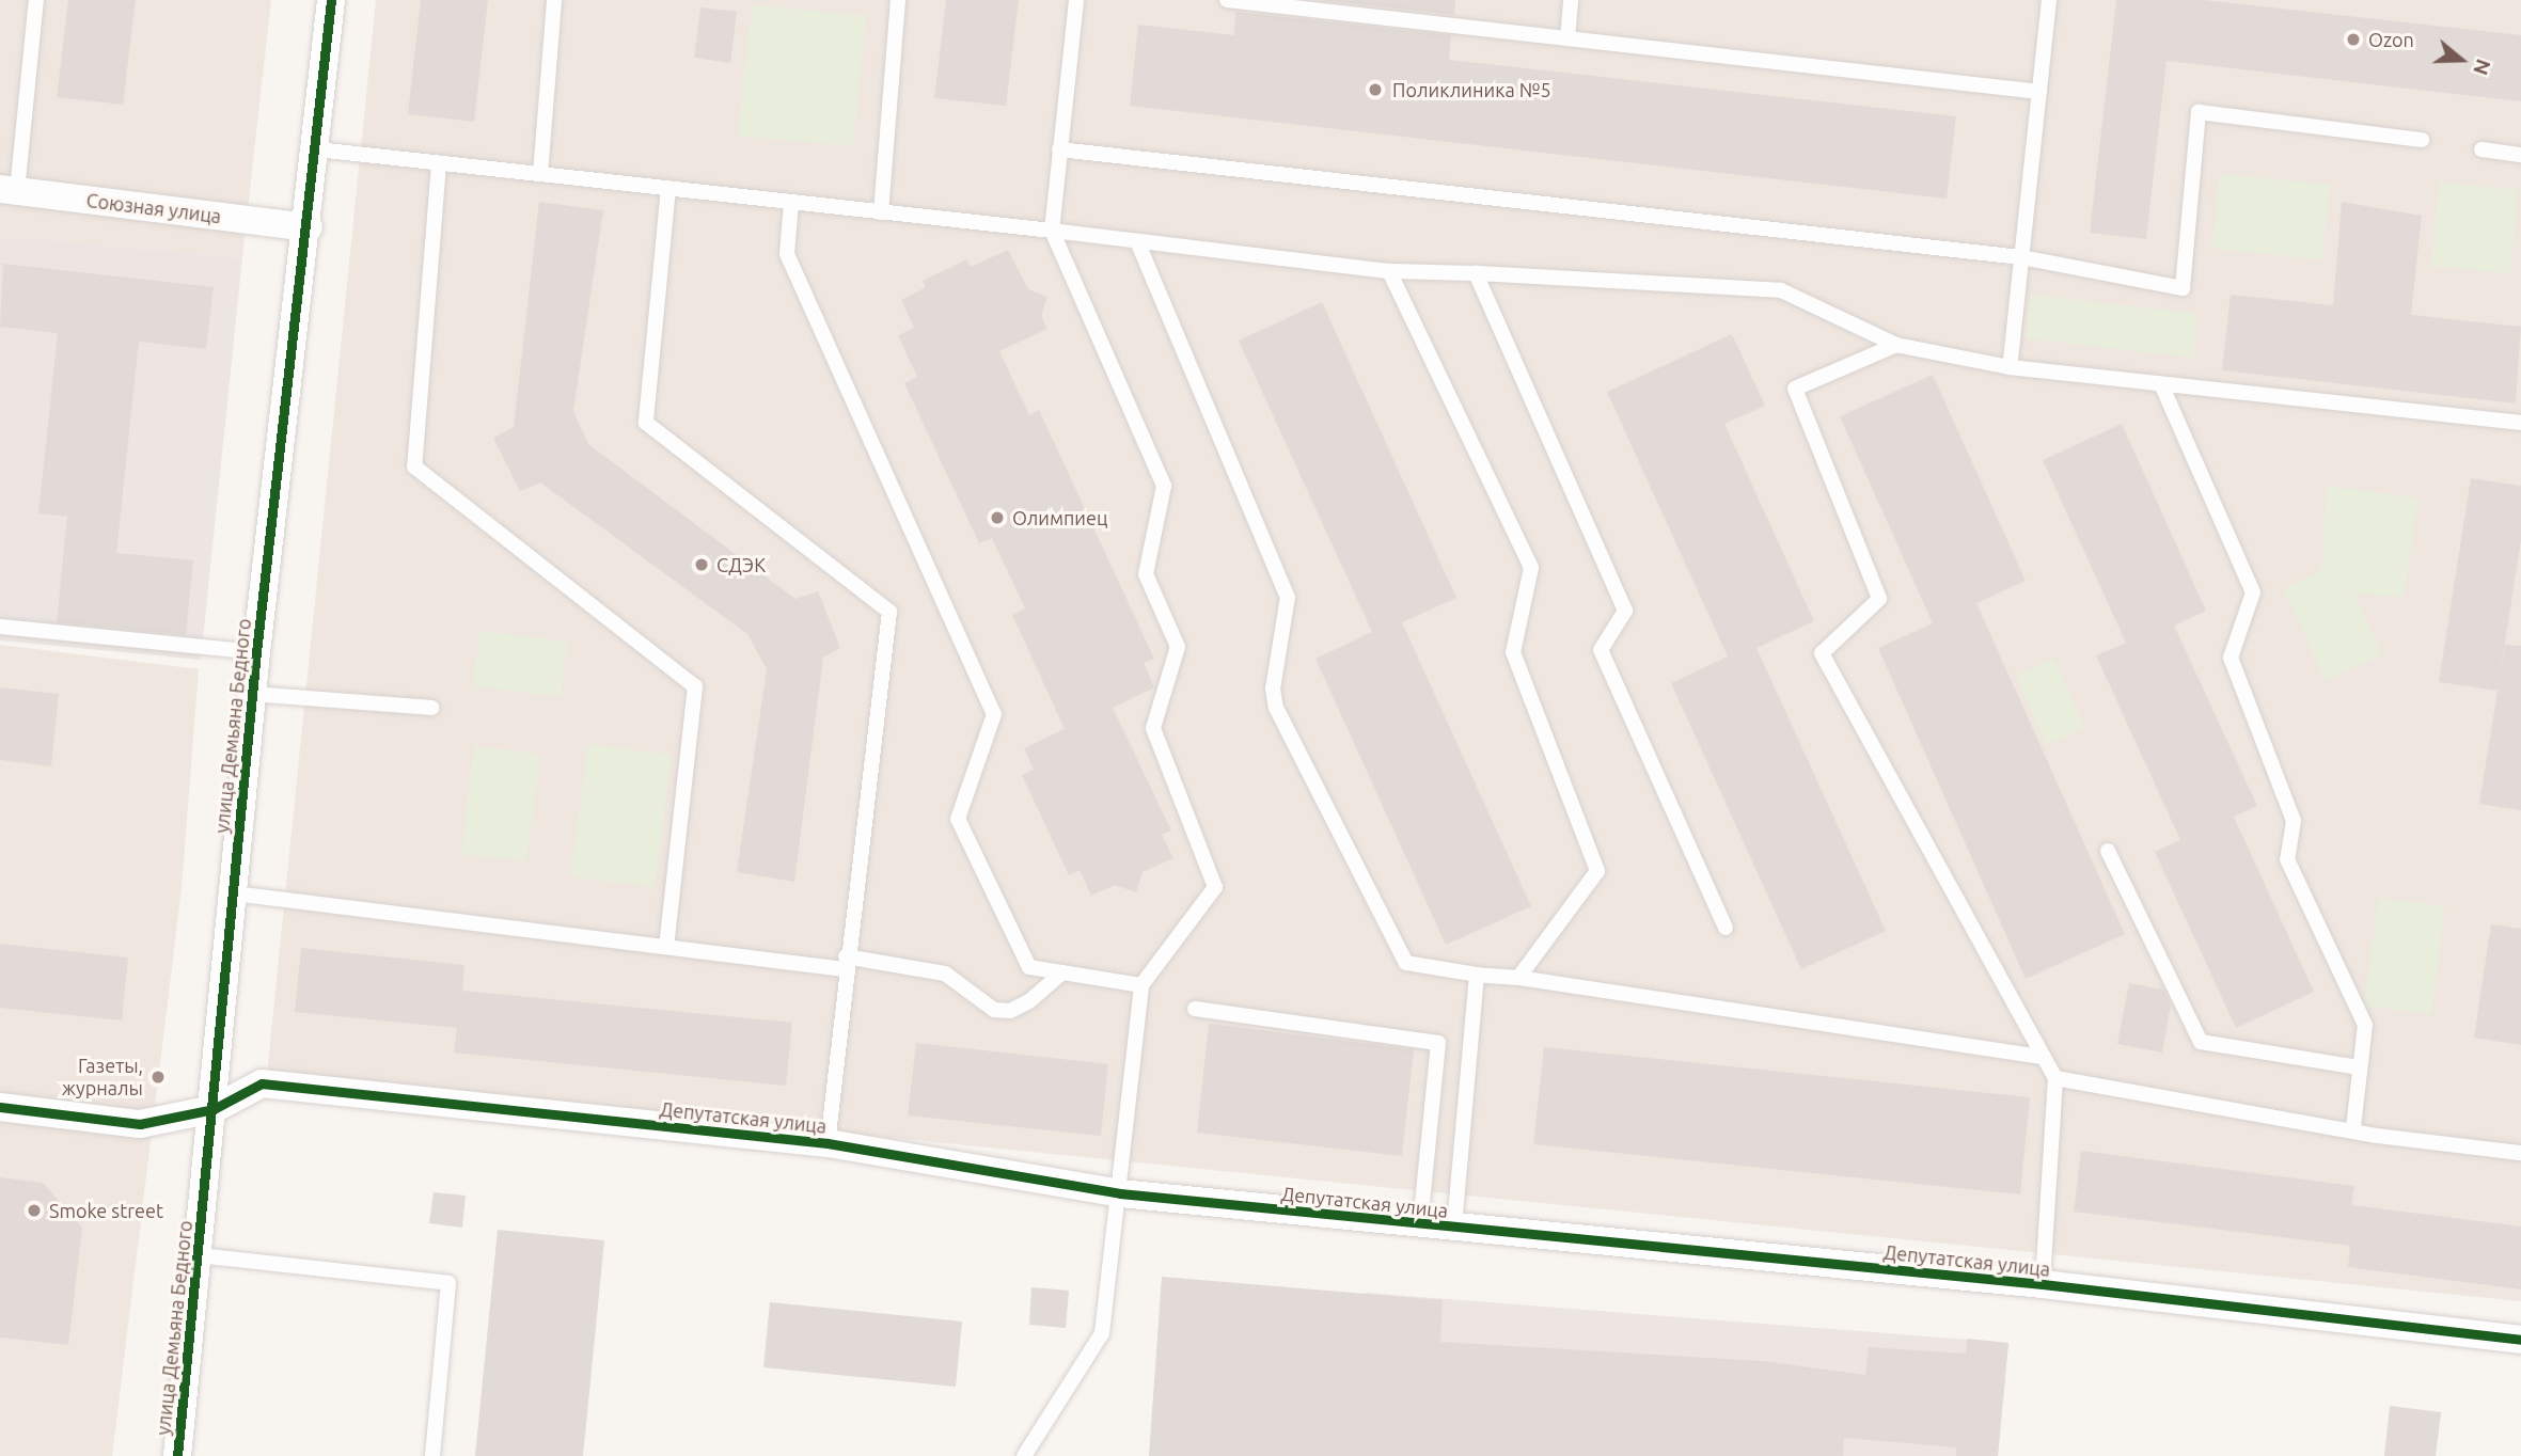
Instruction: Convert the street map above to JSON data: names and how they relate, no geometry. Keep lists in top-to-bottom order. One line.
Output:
{"streets":{"street":["Союзная улица","улица Демьяна Бедного","Депутатская улица"]},"crossings":[["Союзная улица","улица Демьяна Бедного"],["улица Демьяна Бедного","Депутатская улица"]],"places":["Ozon","Поликлиника №5","Олимпиец","СДЭК","Газеты, журналы","Smoke street"],"north":"right"}
